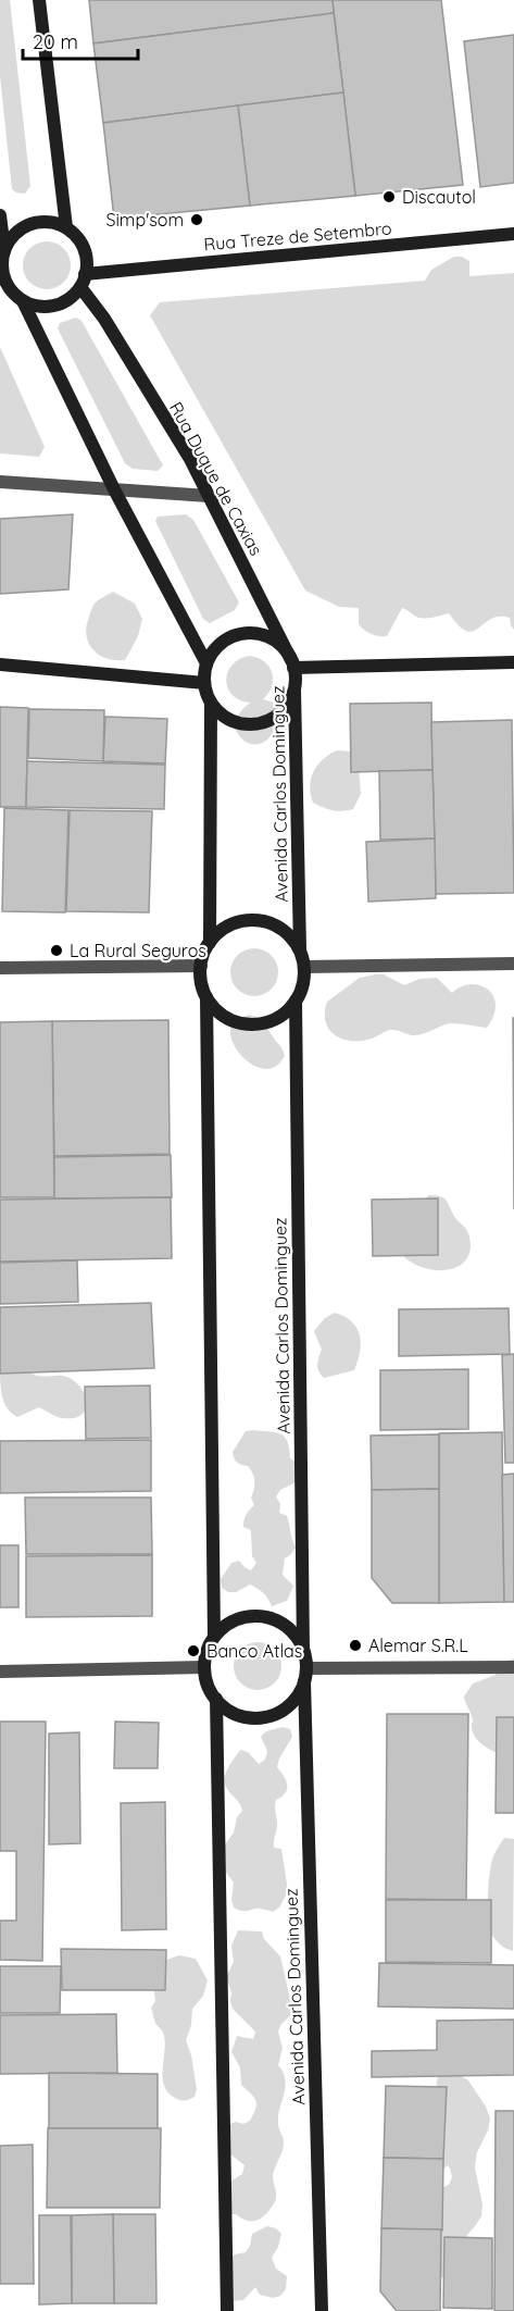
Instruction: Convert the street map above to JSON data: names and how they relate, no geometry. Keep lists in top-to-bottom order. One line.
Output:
{"streets":{"main road":["Rua Treze de Setembro","Rua Duque de Caxias","Avenida Carlos Dominguez"]},"crossings":[["Rua Treze de Setembro","Rua Duque de Caxias"],["Rua Duque de Caxias","Avenida Carlos Dominguez"]],"places":["Discautol","Simp'som","La Rural Seguros","Alemar S.R.L","Banco Atlas"],"scale_bar":"20 m"}
